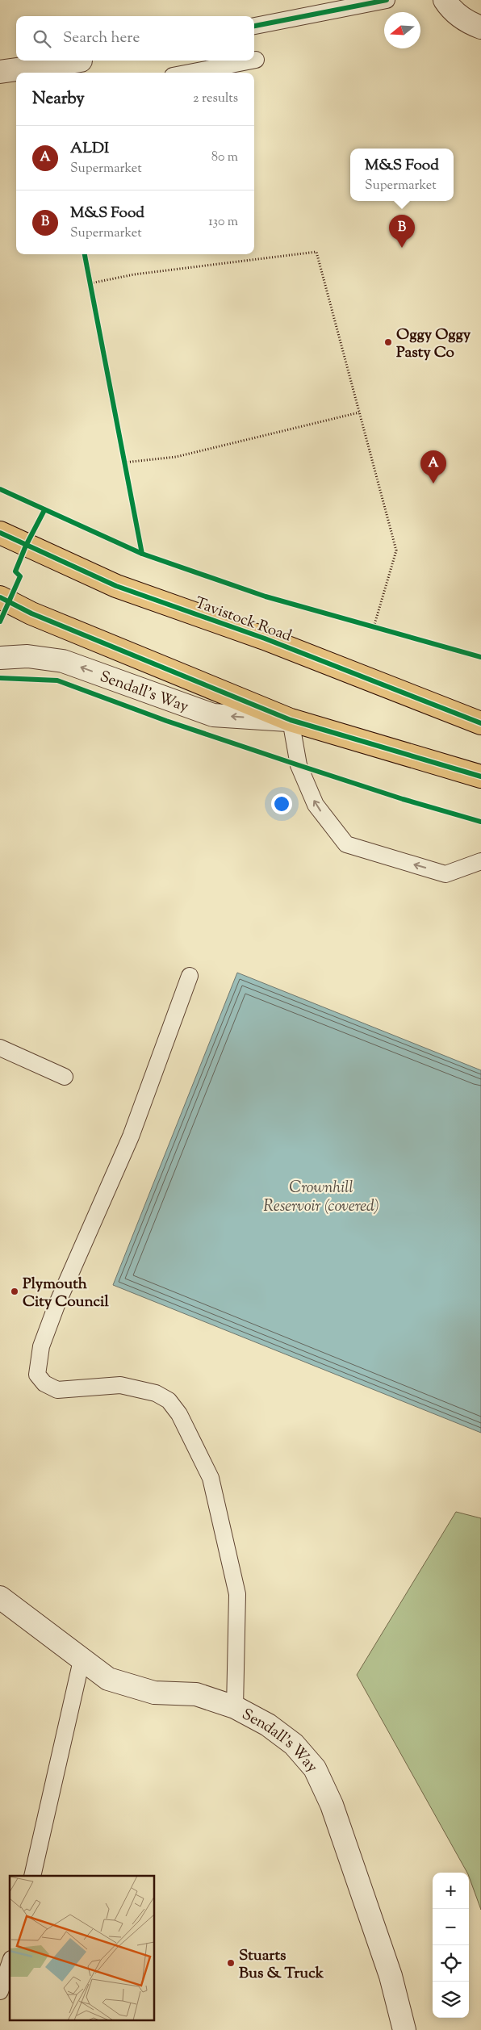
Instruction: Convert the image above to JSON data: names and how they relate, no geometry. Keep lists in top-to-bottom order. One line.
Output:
{"streets":{"highway":["Tavistock Road"],"street":["Sendall's Way"]},"water":["Crownhill Reservoir (covered)"],"places":["Oggy Oggy Pasty Co","Plymouth City Council","Stuarts Bus & Truck"],"north":"left","page":{"search":"Search here","heading":["Nearby","2 results"],"list":[{"mark":"A","name":"ALDI","note":"Supermarket","value":"80 m"},{"mark":"B","name":"M&S Food","note":"Supermarket","value":"130 m"}],"popup":["M&S Food","Supermarket"],"pins":["B","A"],"map_buttons":["+","−"]}}
